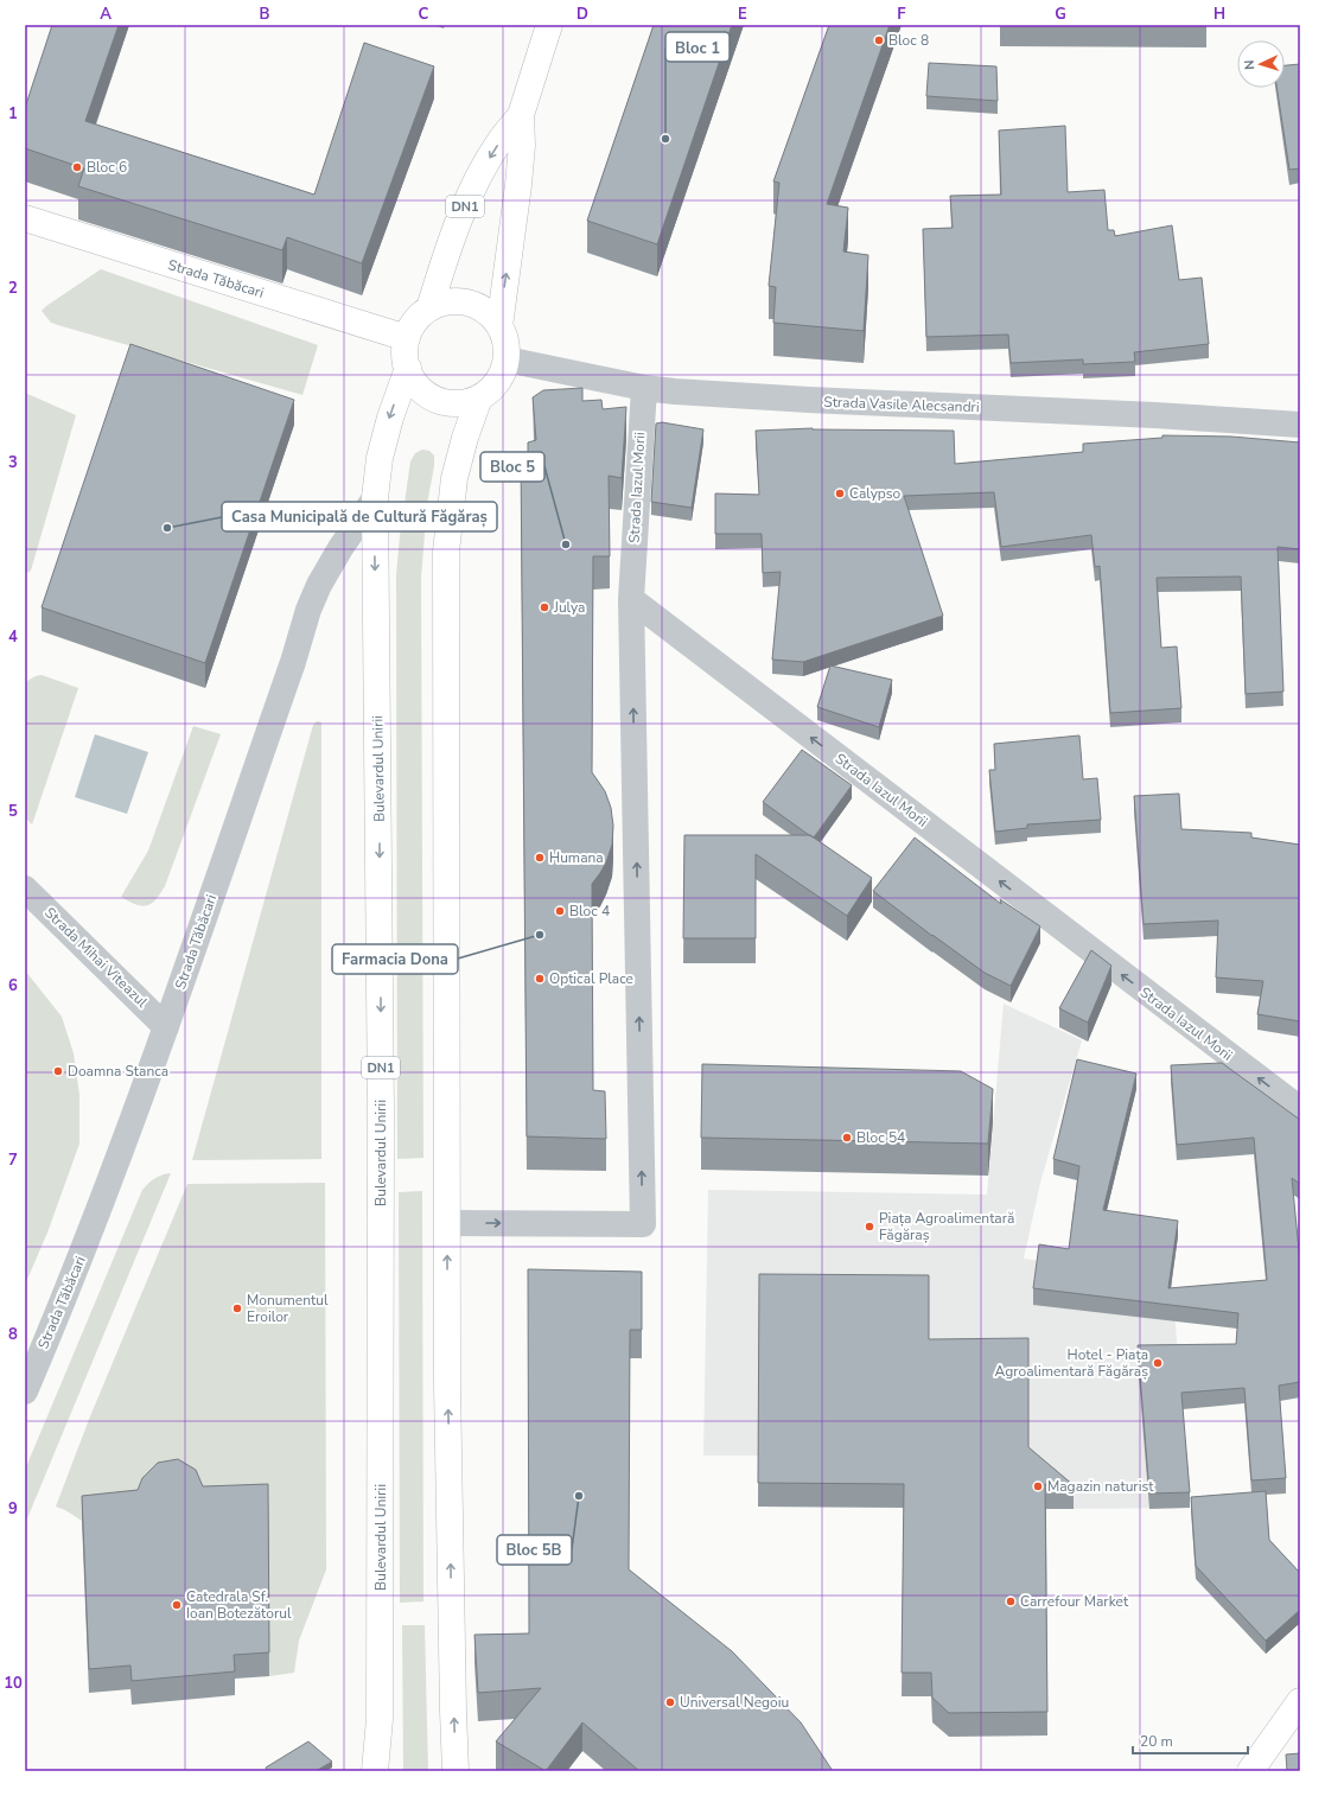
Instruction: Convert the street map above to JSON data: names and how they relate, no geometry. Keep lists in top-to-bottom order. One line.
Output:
{"streets":{"main road":["DN1","Strada Tăbăcari","Bulevardul Unirii"],"street":["Strada Vasile Alecsandri","Strada Iazul Morii","Strada Mihai Viteazul"]},"crossings":[["DN1","Strada Tăbăcari"],["DN1","Strada Vasile Alecsandri"],["DN1","Bulevardul Unirii"],["Strada Tăbăcari","Strada Vasile Alecsandri"],["Strada Tăbăcari","Bulevardul Unirii"],["Strada Tăbăcari","Strada Mihai Viteazul"],["Strada Vasile Alecsandri","Strada Iazul Morii"],["Strada Vasile Alecsandri","Bulevardul Unirii"]],"one_way":["Strada Iazul Morii"],"places":["Bloc 8","Bloc 1","Bloc 6","Calypso","Casa Municipală de Cultură Făgăraș","Bloc 5","Julya","Humana","Bloc 4","Farmacia Dona","Optical Place","Doamna Stanca","Bloc 54","Piața Agroalimentară Făgăraș","Monumentul Eroilor","Hotel - Piața Agroalimentară Făgăraș","Magazin naturist","Bloc 5B","Carrefour Market","Catedrala Sf. Ioan Botezătorul","Universal Negoiu"],"scale_bar":"20 m","north":"left","grid":{"columns":["A","B","C","D","E","F","G","H"],"rows":["1","2","3","4","5","6","7","8","9","10"]}}
